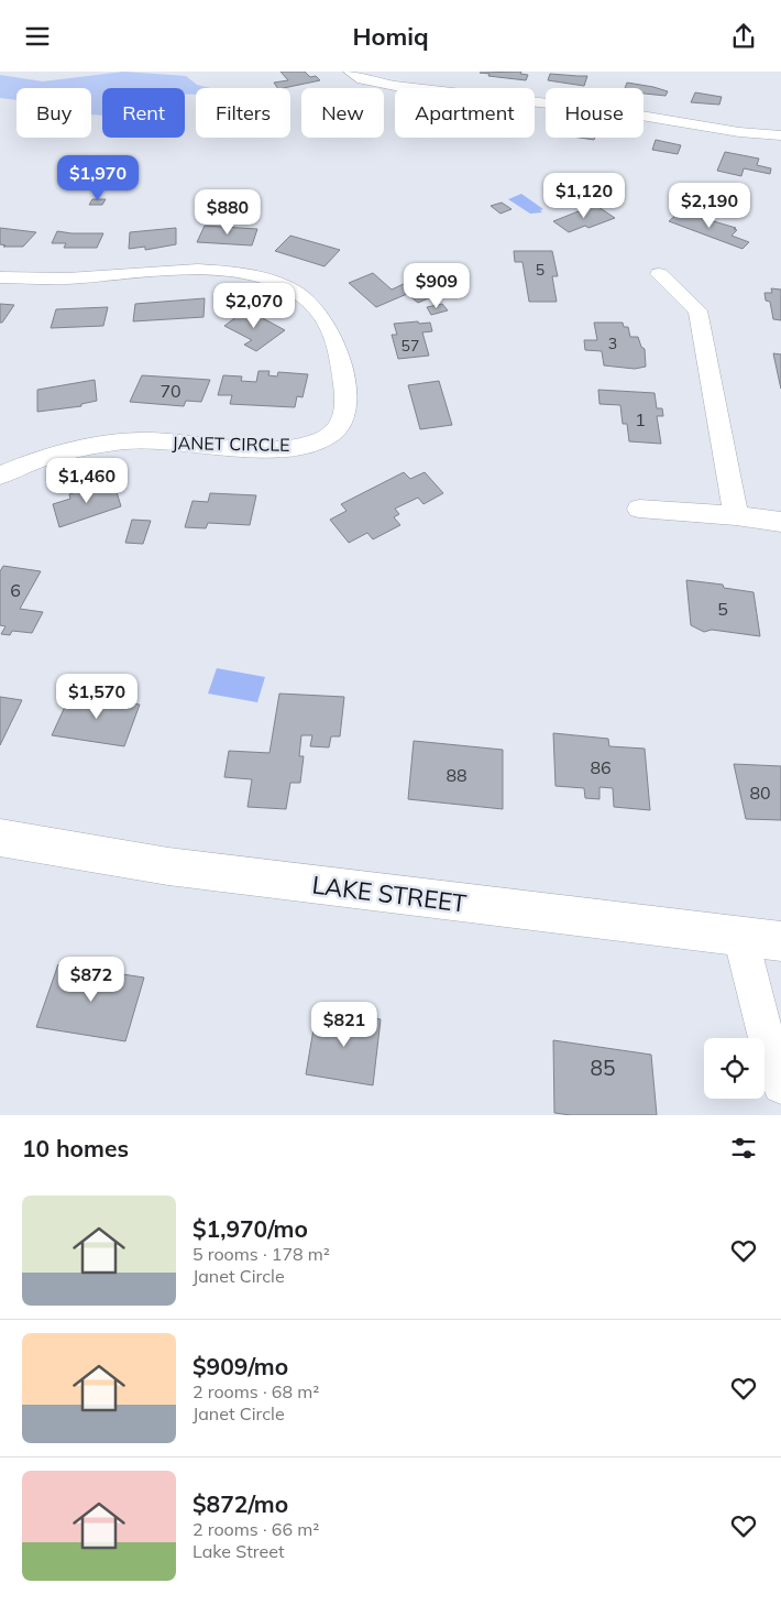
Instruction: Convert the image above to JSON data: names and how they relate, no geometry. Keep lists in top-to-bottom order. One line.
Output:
{"streets":{"street":["JANET CIRCLE","LAKE STREET"]},"house_numbers":["5","3","57","70","1","6","5","86","88","80","85"],"page":{"header":"Homiq","chip":["Buy","Rent","Filters","New","Apartment","House"],"price":["$1,970","$1,120","$2,190","$880","$909","$2,070","$1,460","$1,570","$872","$821"],"heading":"10 homes","list":[{"name":"$1,970/mo","note":"5 rooms · 178 m² · Janet Circle"},{"name":"$909/mo","note":"2 rooms · 68 m² · Janet Circle"},{"name":"$872/mo","note":"2 rooms · 66 m² · Lake Street"}]}}
